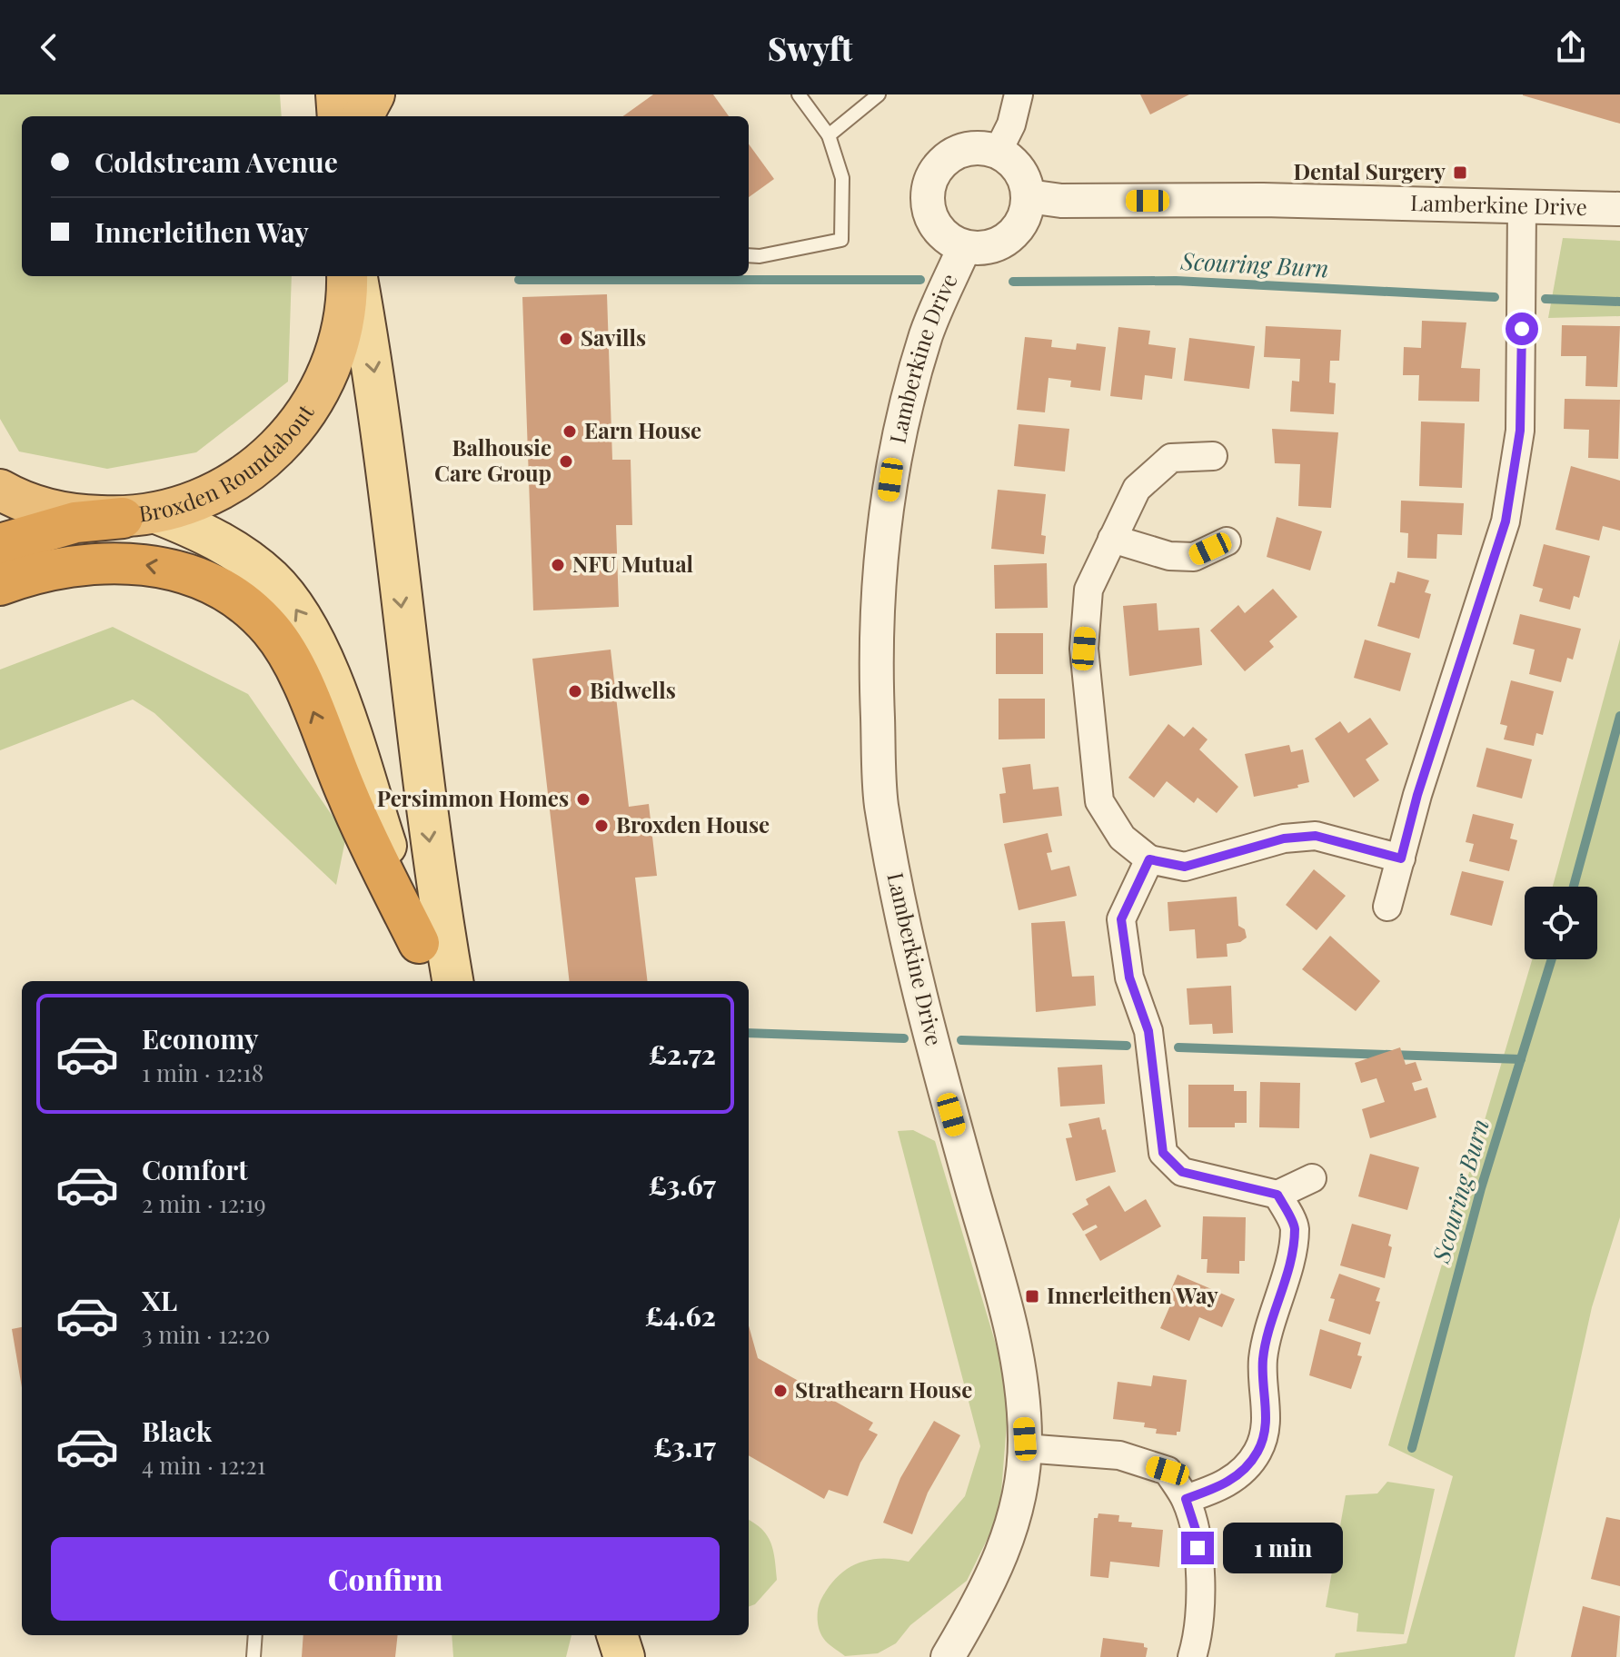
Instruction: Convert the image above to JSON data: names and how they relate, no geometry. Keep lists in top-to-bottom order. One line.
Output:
{"streets":{"highway":["Broxden Roundabout"],"street":["Lamberkine Drive"]},"water":["Scouring Burn"],"places":{"transit":["Dental Surgery","Innerleithen Way"],"other":["Savills","Earn House","Balhousie Care Group","NFU Mutual","Bidwells","Persimmon Homes","Broxden House","Strathearn House"]},"page":{"header":"Swyft","banner":["Coldstream Avenue","Innerleithen Way"],"list":[{"name":"Economy","note":"1 min · 12:18","value":"£2.72"},{"name":"Comfort","note":"2 min · 12:19","value":"£3.67"},{"name":"XL","note":"3 min · 12:20","value":"£4.62"},{"name":"Black","note":"4 min · 12:21","value":"£3.17"}],"bubble":"1 min","buttons":"Confirm"}}
